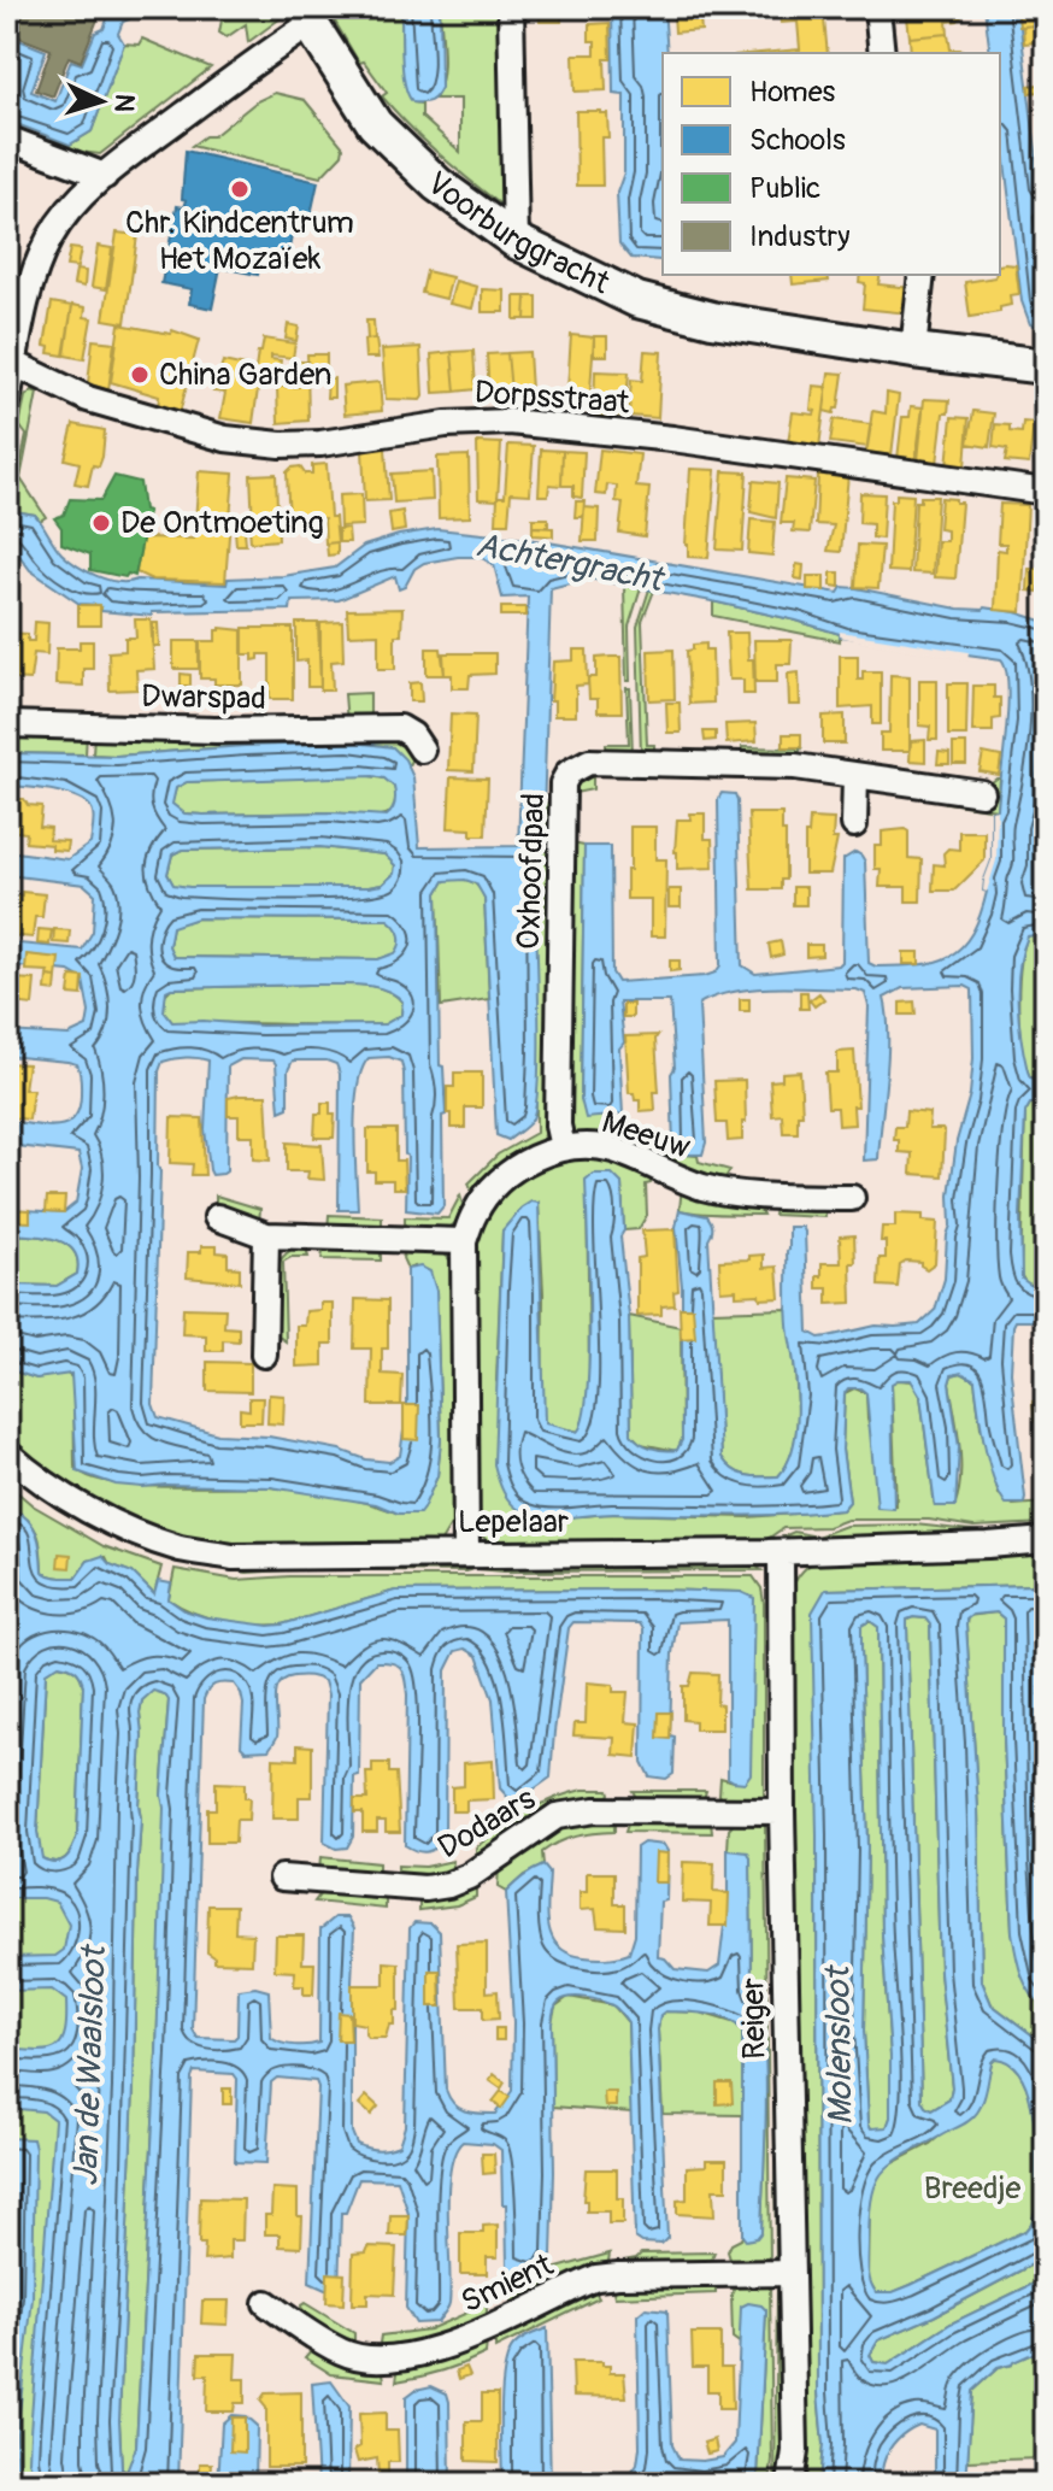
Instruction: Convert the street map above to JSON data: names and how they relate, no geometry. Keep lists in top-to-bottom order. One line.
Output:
{"streets":{"street":["Voorburggracht","Dorpsstraat","Dwarspad","Oxhoofdpad","Meeuw","Lepelaar","Dodaars","Reiger","Smient"]},"crossings":[["Oxhoofdpad","Meeuw"],["Meeuw","Lepelaar"],["Lepelaar","Reiger"],["Dodaars","Reiger"],["Reiger","Smient"]],"water":["Achtergracht","Molensloot","Jan de Waalsloot"],"parks":["Breedje"],"places":["Chr. Kindcentrum Het Mozaïek","China Garden","De Ontmoeting"],"legend":["Homes","Schools","Public","Industry"],"north":"right"}
